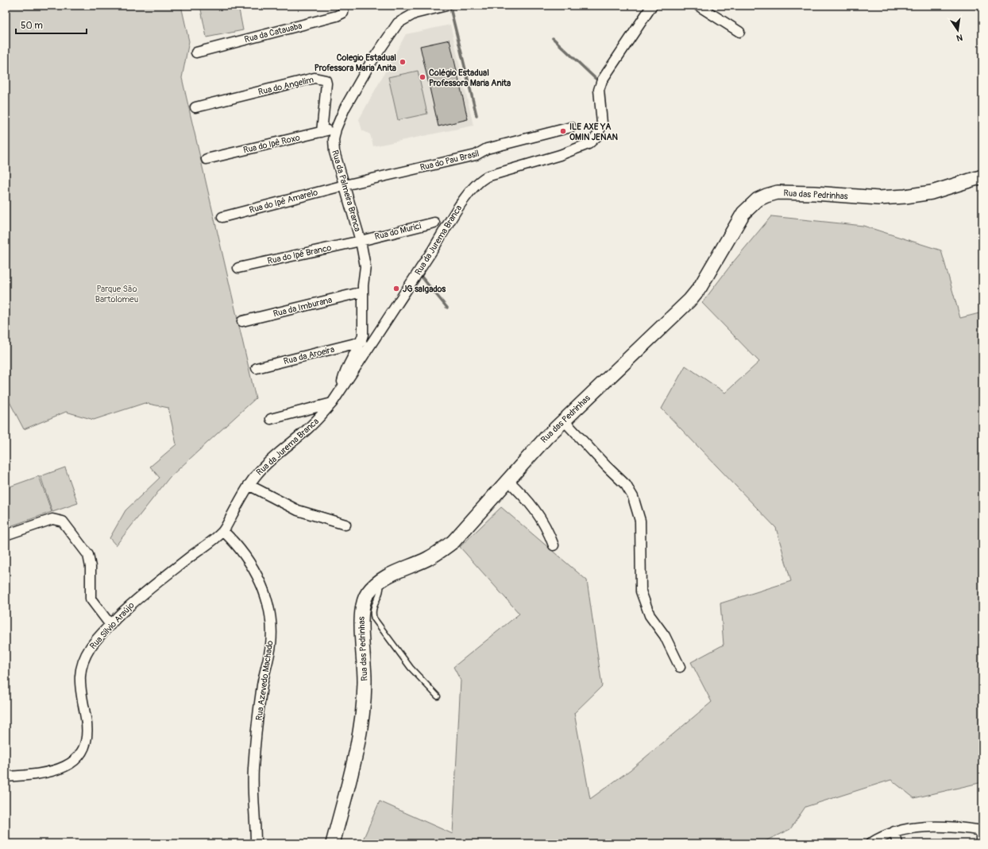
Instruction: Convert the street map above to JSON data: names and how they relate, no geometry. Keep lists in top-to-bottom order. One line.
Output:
{"streets":{"main road":["Rua das Pedrinhas"],"street":["Rua da Catauaba","Rua do Angelim","Rua do Ipê Roxo","Rua do Pau Brasil","Rua da Palmeira Branca","Rua do Ipê Amarelo","Rua do Murici","Rua da Jurema Branca","Rua do Ipê Branco","Rua da Imburana","Rua da Aroeira","Rua Silvio Araújo","Rua Azevedo Machado"]},"crossings":[["Rua do Angelim","Rua do Ipê Roxo"],["Rua do Ipê Roxo","Rua da Palmeira Branca"],["Rua do Pau Brasil","Rua da Palmeira Branca"],["Rua do Pau Brasil","Rua do Ipê Amarelo"],["Rua da Palmeira Branca","Rua do Ipê Amarelo"],["Rua da Palmeira Branca","Rua do Murici"],["Rua da Palmeira Branca","Rua da Jurema Branca"],["Rua da Palmeira Branca","Rua do Ipê Branco"],["Rua da Palmeira Branca","Rua da Imburana"],["Rua da Palmeira Branca","Rua da Aroeira"],["Rua do Murici","Rua do Ipê Branco"],["Rua da Jurema Branca","Rua Silvio Araújo"],["Rua da Jurema Branca","Rua Azevedo Machado"],["Rua Silvio Araújo","Rua Azevedo Machado"]],"parks":["Parque São Bartolomeu"],"places":["Colegio Estadual Professora Maria Anita","Colégio Estadual Professora Maria Anita","ILE AXE YA OMIN JENAN","JG salgados"],"scale_bar":"50 m","north":"bottom"}
